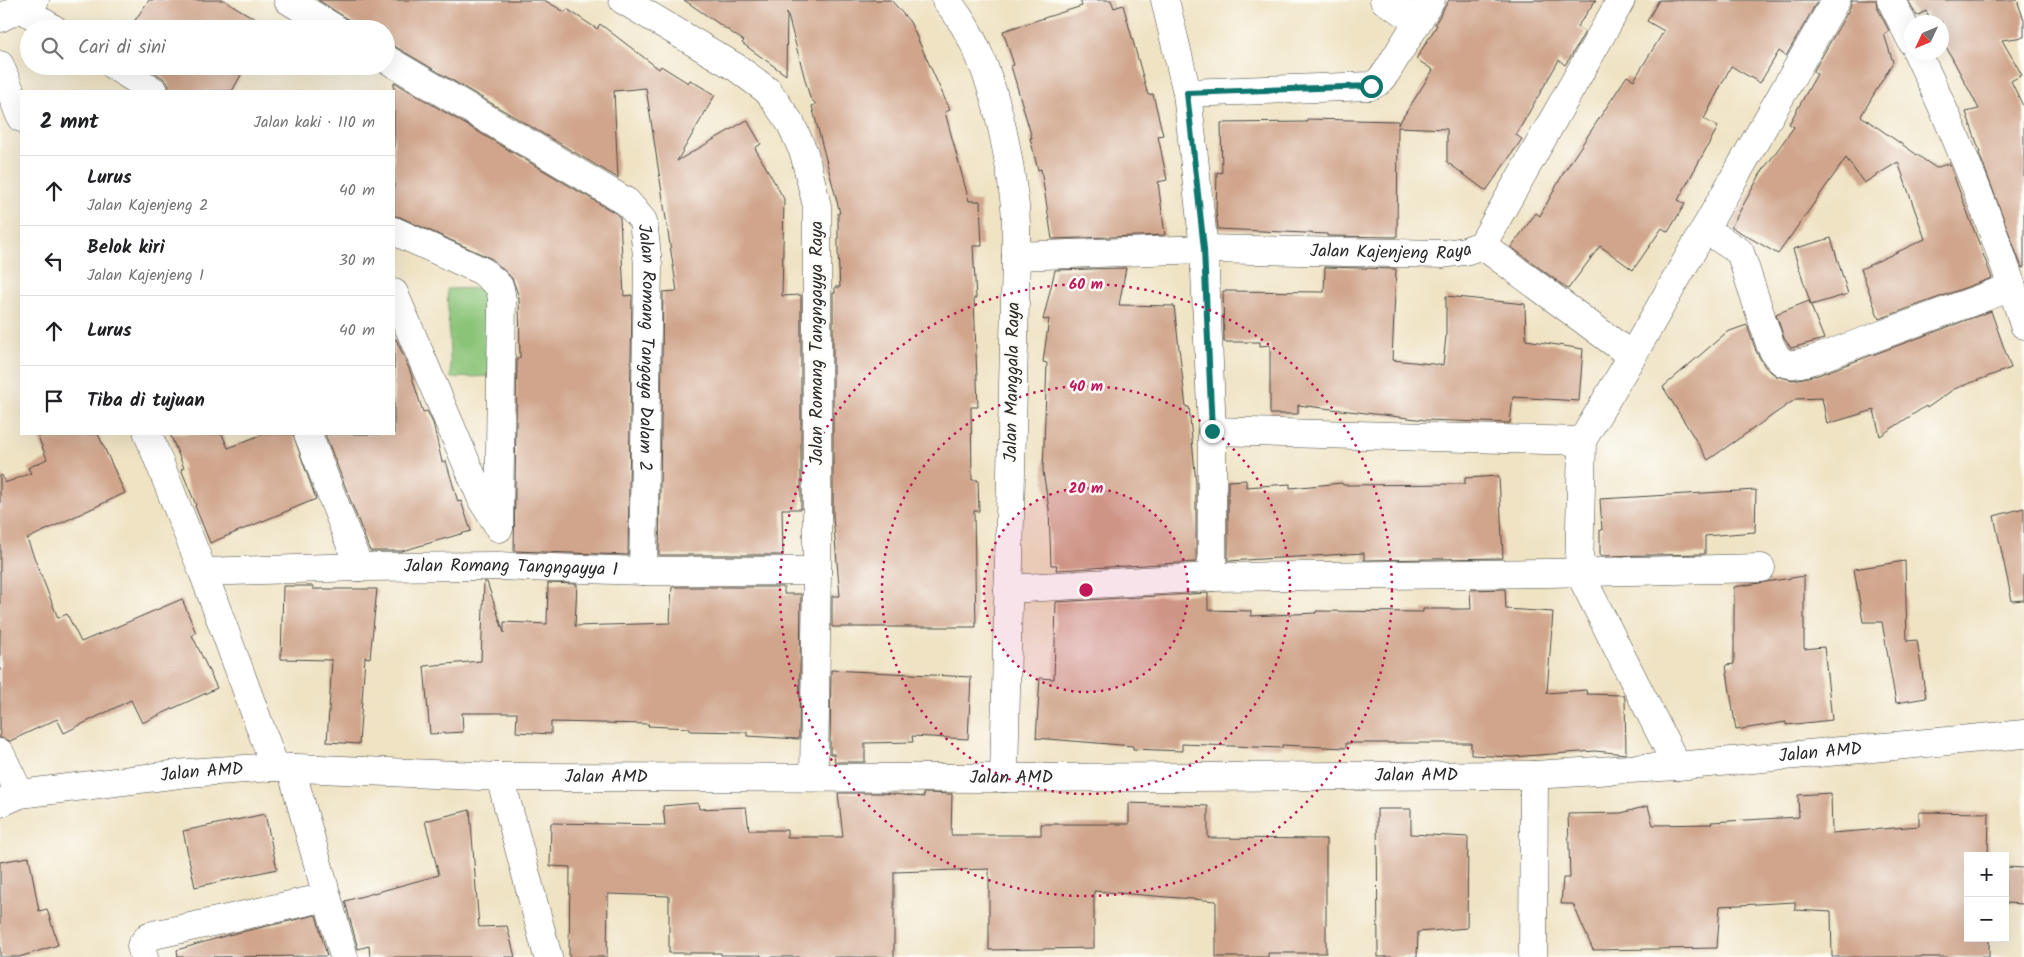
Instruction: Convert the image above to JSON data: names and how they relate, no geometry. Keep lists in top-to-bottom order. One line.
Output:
{"streets":{"street":["Jalan Kajenjeng Raya","Jalan Romang Tangngayya Raya","Jalan Romang Tangaya Dalam 2","Jalan Manggala Raya","Jalan Romang Tangngayya 1","Jalan AMD"]},"crossings":[["Jalan Kajenjeng Raya","Jalan Manggala Raya"],["Jalan Romang Tangngayya Raya","Jalan Romang Tangngayya 1"],["Jalan Romang Tangngayya Raya","Jalan AMD"],["Jalan Romang Tangaya Dalam 2","Jalan Romang Tangngayya 1"],["Jalan Manggala Raya","Jalan AMD"]],"north":"bottom left","page":{"search":"Cari di sini","heading":["2 mnt","Jalan kaki · 110 m"],"list":[["Lurus","Jalan Kajenjeng 2","40 m"],["Belok kiri","Jalan Kajenjeng 1","30 m"],["Lurus","40 m"],"Tiba di tujuan"],"map_buttons":["+","−"]},"rings":["60 m","40 m","20 m"]}
